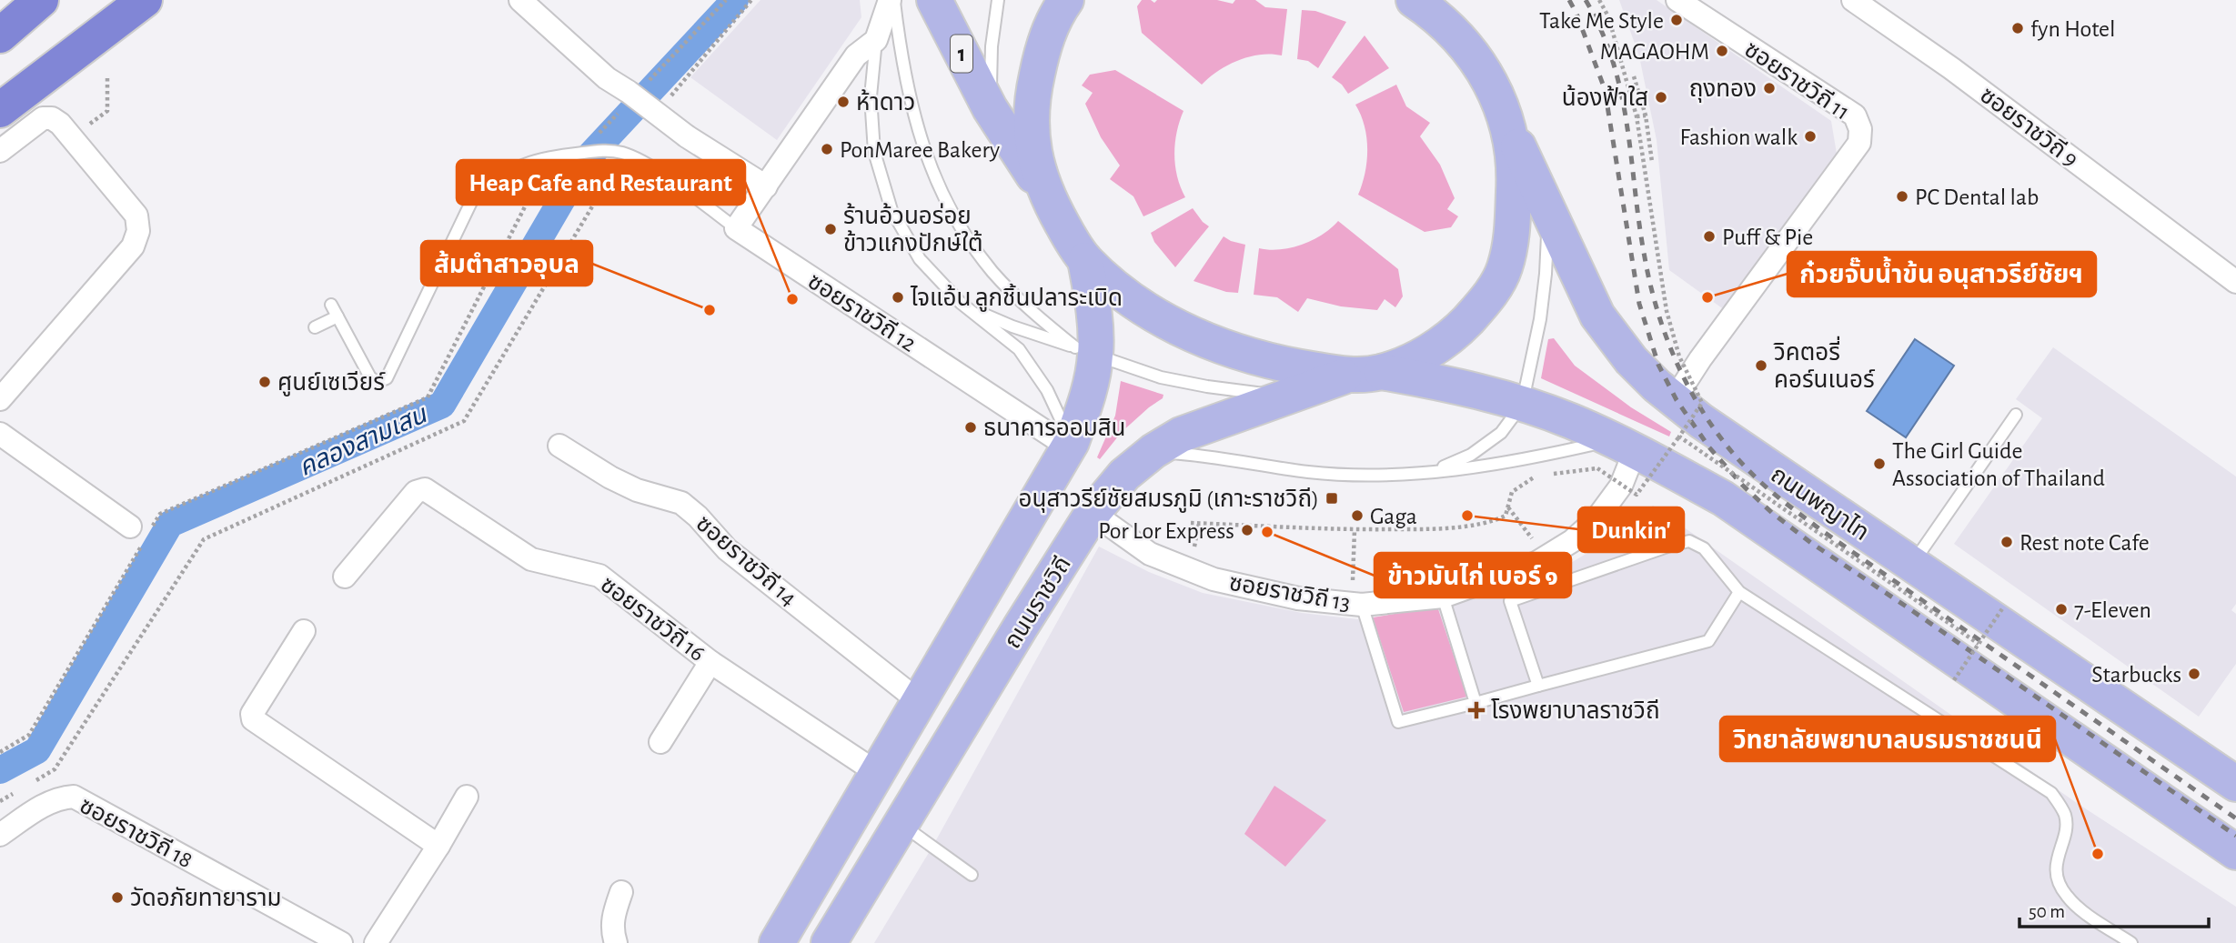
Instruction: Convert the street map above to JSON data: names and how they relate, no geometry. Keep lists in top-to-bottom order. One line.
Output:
{"streets":{"main road":["1","ถนนพญาไท","ถนนราชวิถี"],"street":["ซอยราชวิถี 11","ซอยราชวิถี 9","ซอยราชวิถี 12","ซอยราชวิถี 14","ซอยราชวิถี 13","ซอยราชวิถี 16","ซอยราชวิถี 18"]},"crossings":[["ซอยราชวิถี 11","ถนนพญาไท"],["ซอยราชวิถี 12","ถนนราชวิถี"],["ซอยราชวิถี 14","ถนนราชวิถี"],["ซอยราชวิถี 13","ถนนราชวิถี"],["ถนนราชวิถี","ซอยราชวิถี 16"]],"water":["คลองสามเสน"],"places":{"other":["Take Me Style","fyn Hotel","MAGAOHM","ถุงทอง","น้องฟ้าใส","ห้าดาว","Fashion walk","PonMaree Bakery","PC Dental lab","ร้านอ้วนอร่อย ข้าวแกงปักษ์ใต้","Puff & Pie","ไจแอ้น ลูกชิ้นปลาระเบิด","ก๋วยจั๊บน้ำข้น อนุสาวรีย์ชัยฯ","Heap Cafe and Restaurant","ส้มตำสาวอุบล","วิคตอรี่ คอร์นเนอร์","ศูนย์เซเวียร์","ธนาคารออมสิน","The Girl Guide Association of Thailand","Gaga","Dunkin'","Por Lor Express","ข้าวมันไก่ เบอร์ ๑","Rest note Cafe","7-Eleven","Starbucks","วิทยาลัยพยาบาลบรมราชชนนี","วัดอภัยทายาราม"],"transit":["อนุสาวรีย์ชัยสมรภูมิ (เกาะราชวิถี)"],"health":["โรงพยาบาลราชวิถี"]},"scale_bar":"50 m"}
